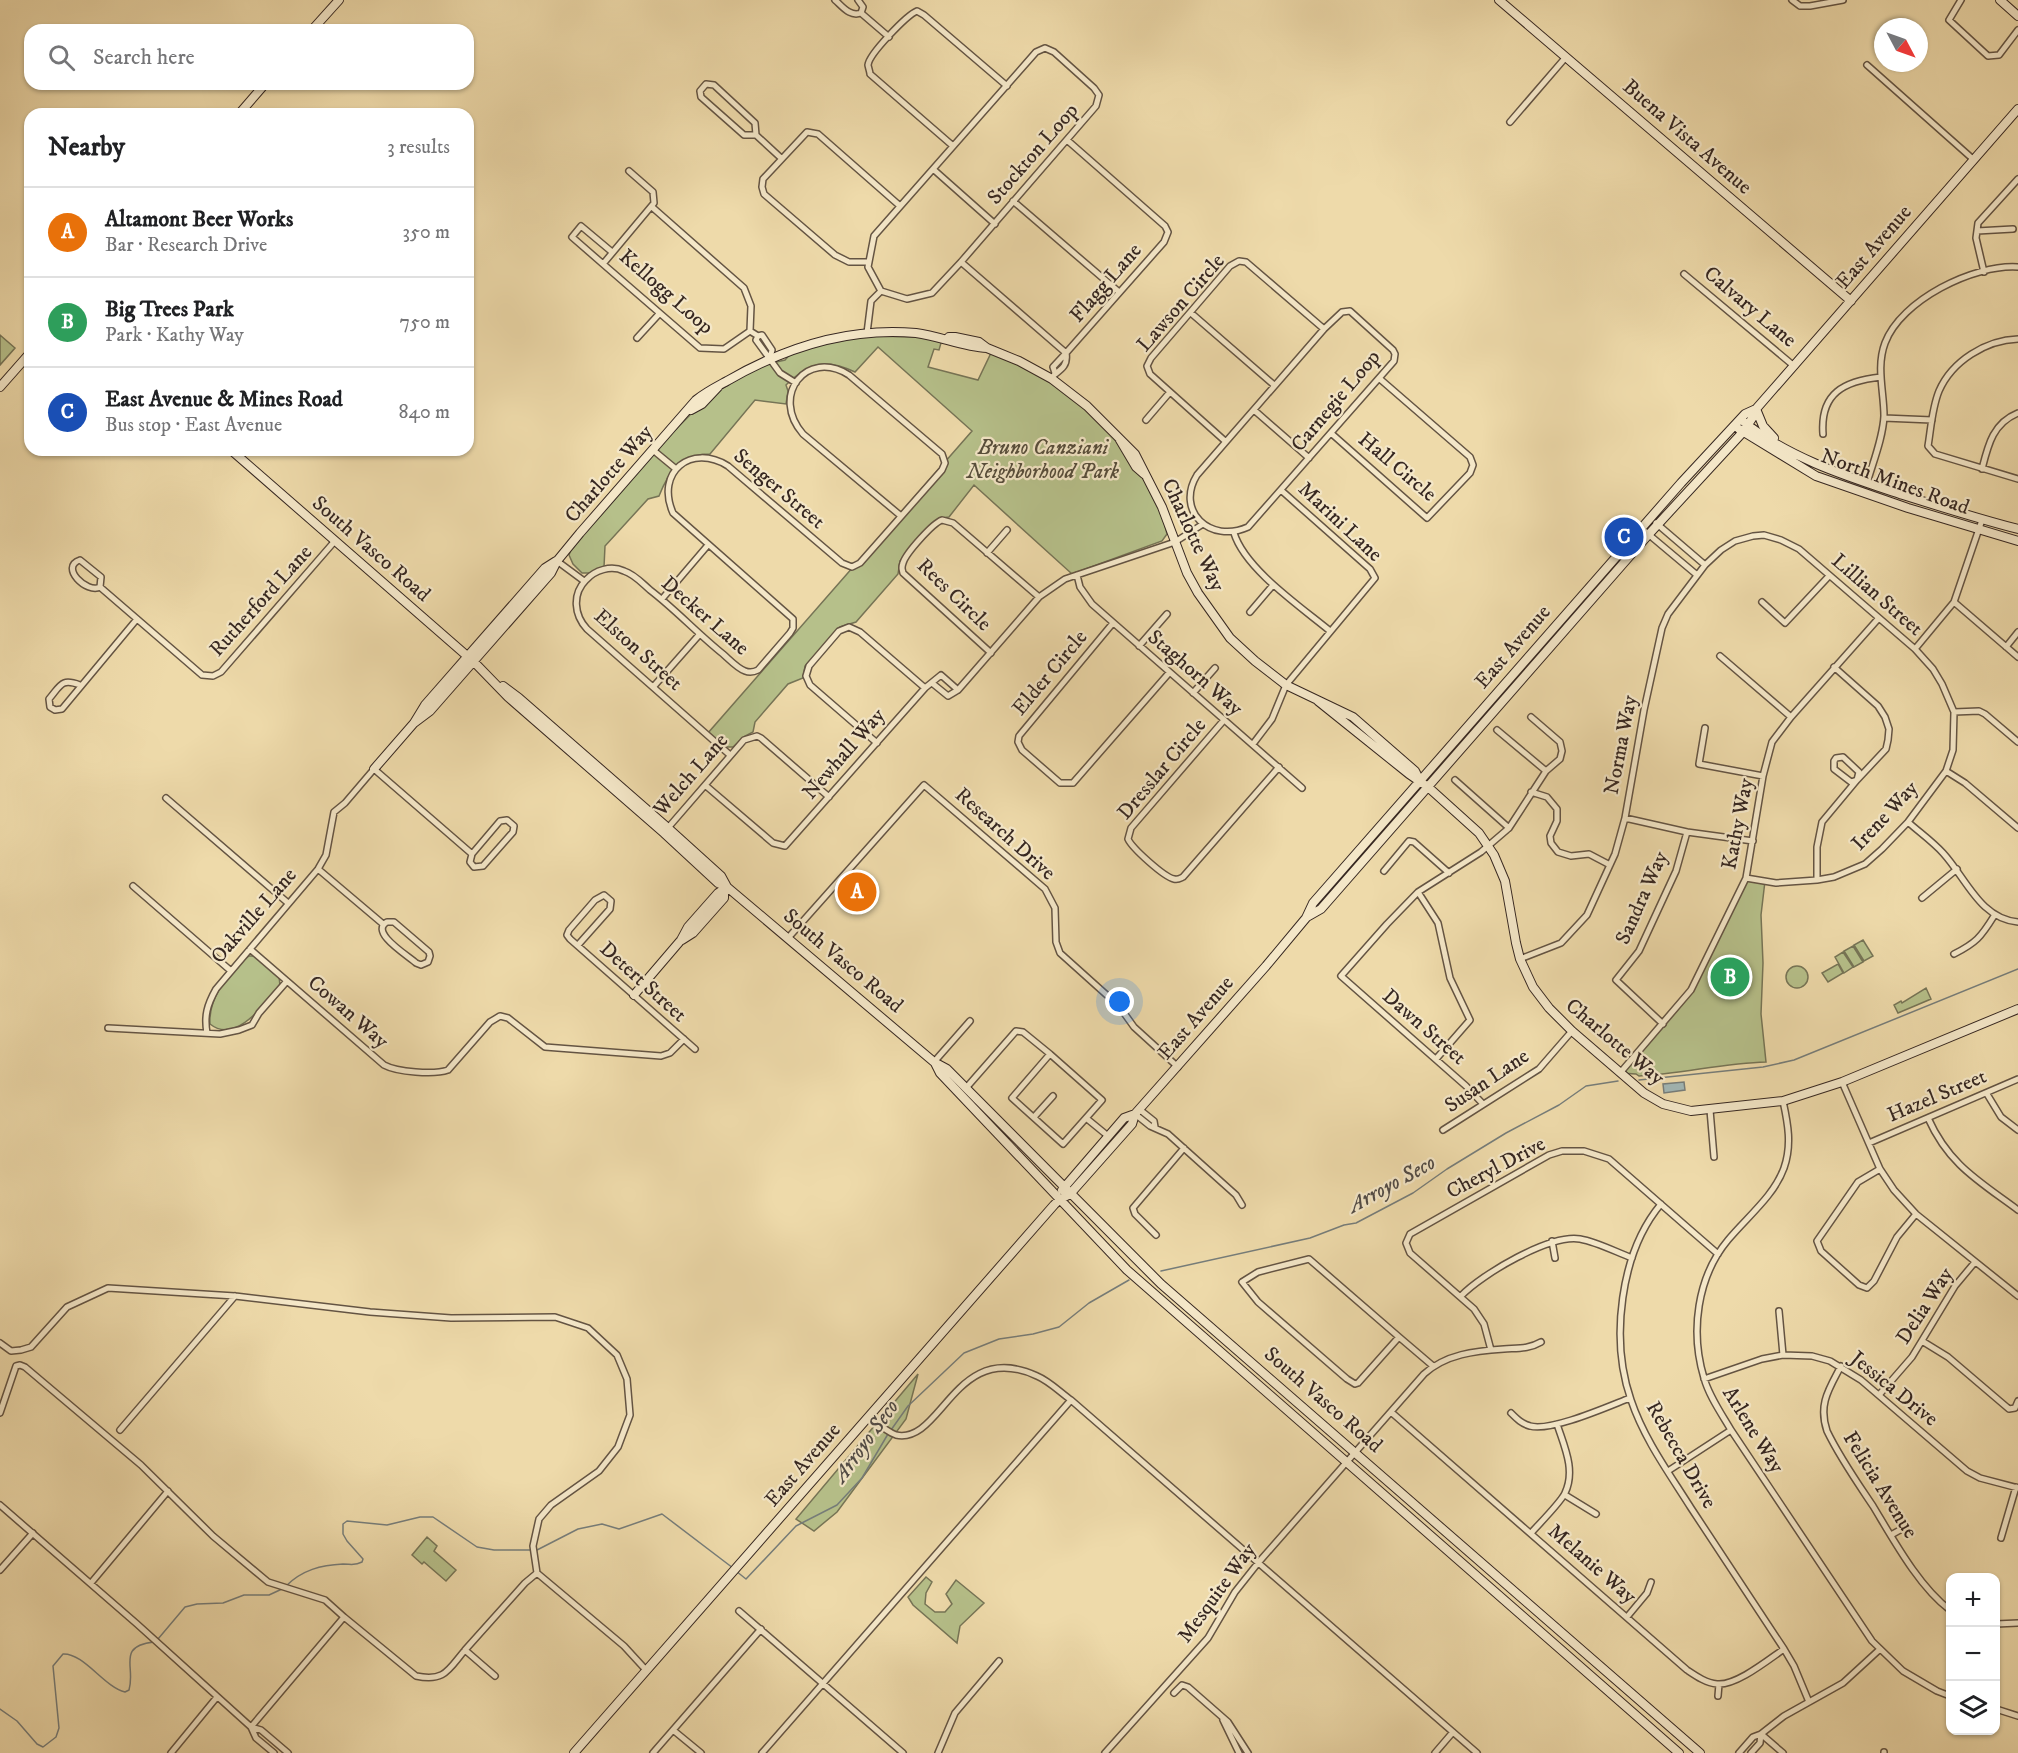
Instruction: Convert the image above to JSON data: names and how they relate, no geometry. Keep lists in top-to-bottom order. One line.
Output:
{"streets":{"main road":["Buena Vista Avenue","East Avenue","Charlotte Way","North Mines Road","South Vasco Road","Oakville Lane"],"street":["Stockton Loop","Flagg Lane","Kellogg Loop","Lawson Circle","Calvary Lane","Carnegie Loop","Hall Circle","Senger Street","Marini Lane","Rees Circle","Lillian Street","Rutherford Lane","Decker Lane","Elston Street","Elder Circle","Staghorn Way","Norma Way","Newhall Way","Dresslar Circle","Welch Lane","Irene Way","Kathy Way","Research Drive","Sandra Way","Detert Street","Cowan Way","Dawn Street","Susan Lane","Hazel Street","Cheryl Drive","Delia Way","Jessica Drive","Arlene Way","Rebecca Drive","Felicia Avenue","Melanie Way","Mesquite Way"]},"crossings":[["Buena Vista Avenue","East Avenue"],["Stockton Loop","Flagg Lane"],["East Avenue","Calvary Lane"],["East Avenue","Charlotte Way"],["East Avenue","North Mines Road"],["East Avenue","South Vasco Road"],["East Avenue","Research Drive"],["Flagg Lane","Charlotte Way"],["Lawson Circle","Carnegie Loop"],["Carnegie Loop","Hall Circle"],["Carnegie Loop","Marini Lane"],["Charlotte Way","South Vasco Road"],["Charlotte Way","Elston Street"],["Charlotte Way","Norma Way"],["Charlotte Way","Kathy Way"],["Charlotte Way","Oakville Lane"],["Charlotte Way","Susan Lane"],["Charlotte Way","Arlene Way"],["Senger Street","Decker Lane"],["South Vasco Road","Rutherford Lane"],["South Vasco Road","Welch Lane"],["South Vasco Road","Research Drive"],["South Vasco Road","Oakville Lane"],["South Vasco Road","Mesquite Way"],["Lillian Street","Norma Way"],["Lillian Street","Irene Way"],["Lillian Street","Kathy Way"],["Decker Lane","Elston Street"],["Elston Street","Welch Lane"],["Elder Circle","Staghorn Way"],["Staghorn Way","Dresslar Circle"],["Newhall Way","Welch Lane"],["Irene Way","Kathy Way"],["Kathy Way","Sandra Way"],["Oakville Lane","Cowan Way"],["Detert Street","Cowan Way"],["Dawn Street","Susan Lane"],["Cheryl Drive","Arlene Way"],["Cheryl Drive","Rebecca Drive"],["Delia Way","Jessica Drive"],["Jessica Drive","Arlene Way"],["Jessica Drive","Felicia Avenue"],["Melanie Way","Mesquite Way"]],"water":["Arroyo Seco"],"parks":["Bruno Canziani Neighborhood Park"],"north":"bottom right","page":{"search":"Search here","heading":["Nearby","3 results"],"list":[{"mark":"A","name":"Altamont Beer Works","note":"Bar · Research Drive","value":"350 m"},{"mark":"B","name":"Big Trees Park","note":"Park · Kathy Way","value":"750 m"},{"mark":"C","name":"East Avenue & Mines Road","note":"Bus stop · East Avenue","value":"840 m"}],"pins":["C","A","B"],"map_buttons":["+","−"]}}
